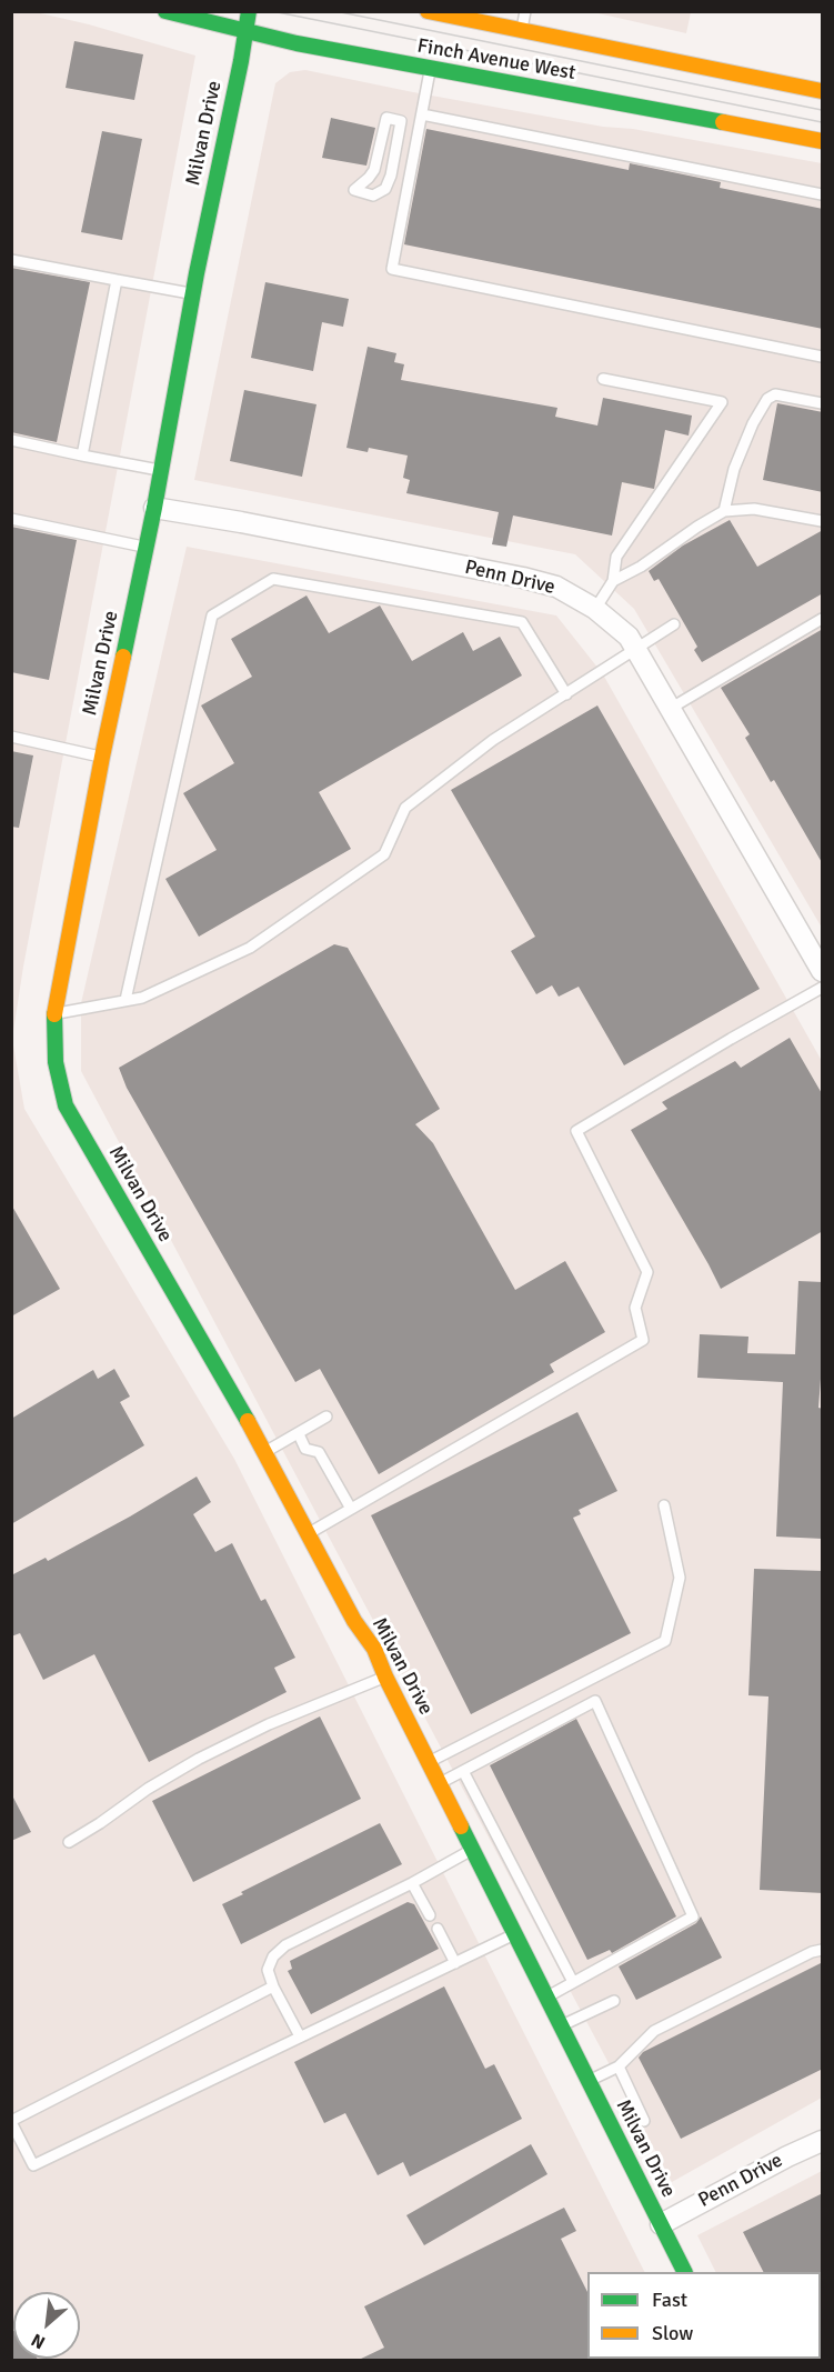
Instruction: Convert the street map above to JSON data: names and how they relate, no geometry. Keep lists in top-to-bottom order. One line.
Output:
{"streets":{"street":["Finch Avenue West","Milvan Drive","Penn Drive"]},"crossings":[["Finch Avenue West","Milvan Drive"],["Milvan Drive","Penn Drive"]],"legend":["Fast","Slow"],"north":"bottom left"}
